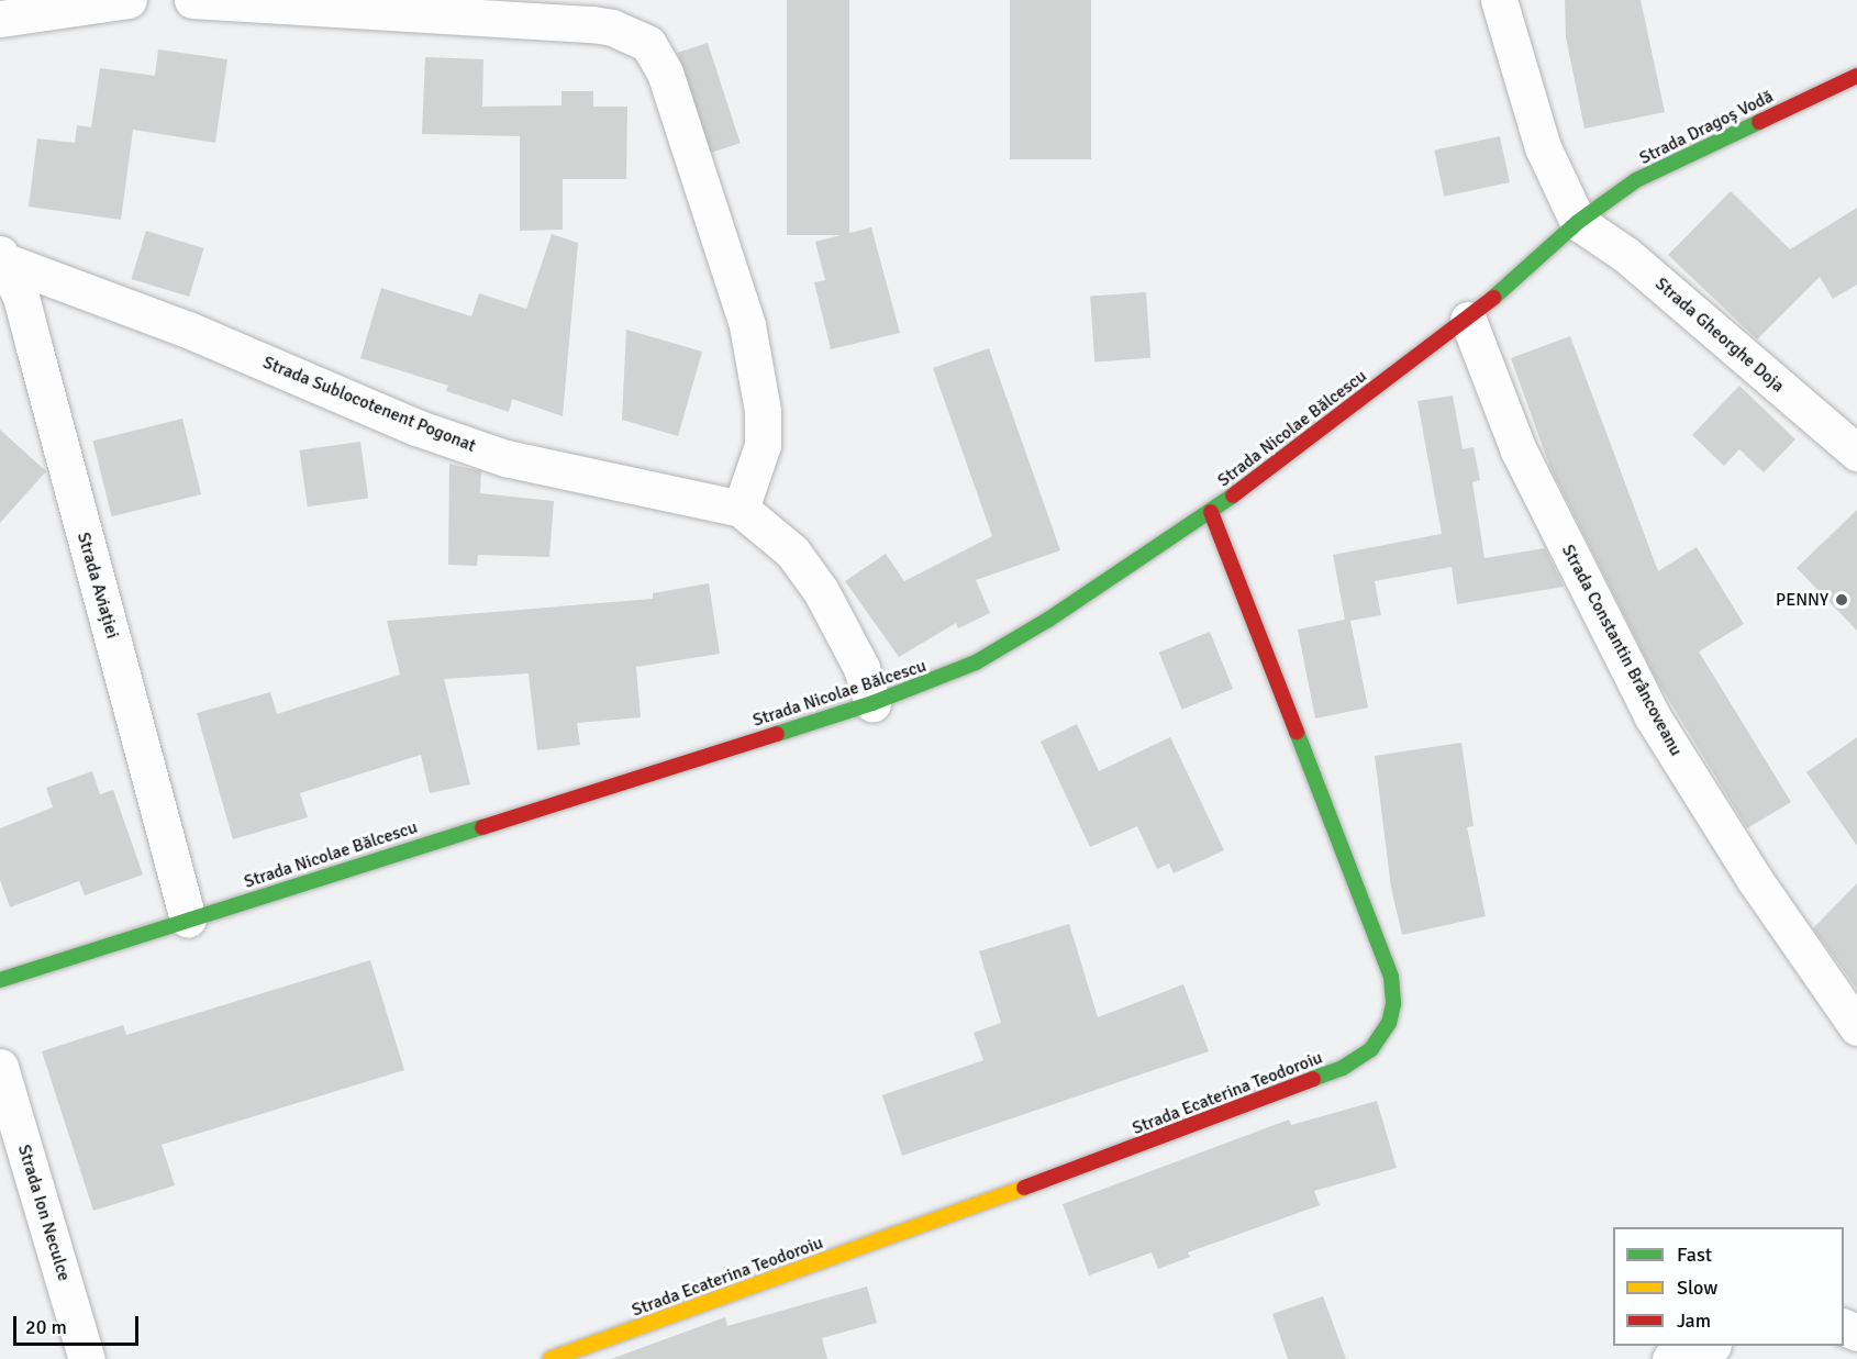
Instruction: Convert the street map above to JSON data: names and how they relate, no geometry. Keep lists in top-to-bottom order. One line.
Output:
{"streets":{"main road":["Strada Dragoș Vodă","Strada Nicolae Bălcescu","Strada Ecaterina Teodoroiu"],"street":["Strada Gheorghe Doja","Strada Sublocotenent Pogonat","Strada Aviației","Strada Constantin Brâncoveanu","Strada Ion Neculce"]},"crossings":[["Strada Dragoș Vodă","Strada Gheorghe Doja"],["Strada Dragoș Vodă","Strada Nicolae Bălcescu"],["Strada Gheorghe Doja","Strada Nicolae Bălcescu"],["Strada Sublocotenent Pogonat","Strada Nicolae Bălcescu"],["Strada Sublocotenent Pogonat","Strada Aviației"],["Strada Nicolae Bălcescu","Strada Aviației"],["Strada Nicolae Bălcescu","Strada Constantin Brâncoveanu"],["Strada Nicolae Bălcescu","Strada Ecaterina Teodoroiu"]],"places":["PENNY"],"legend":["Fast","Slow","Jam"],"scale_bar":"20 m"}
